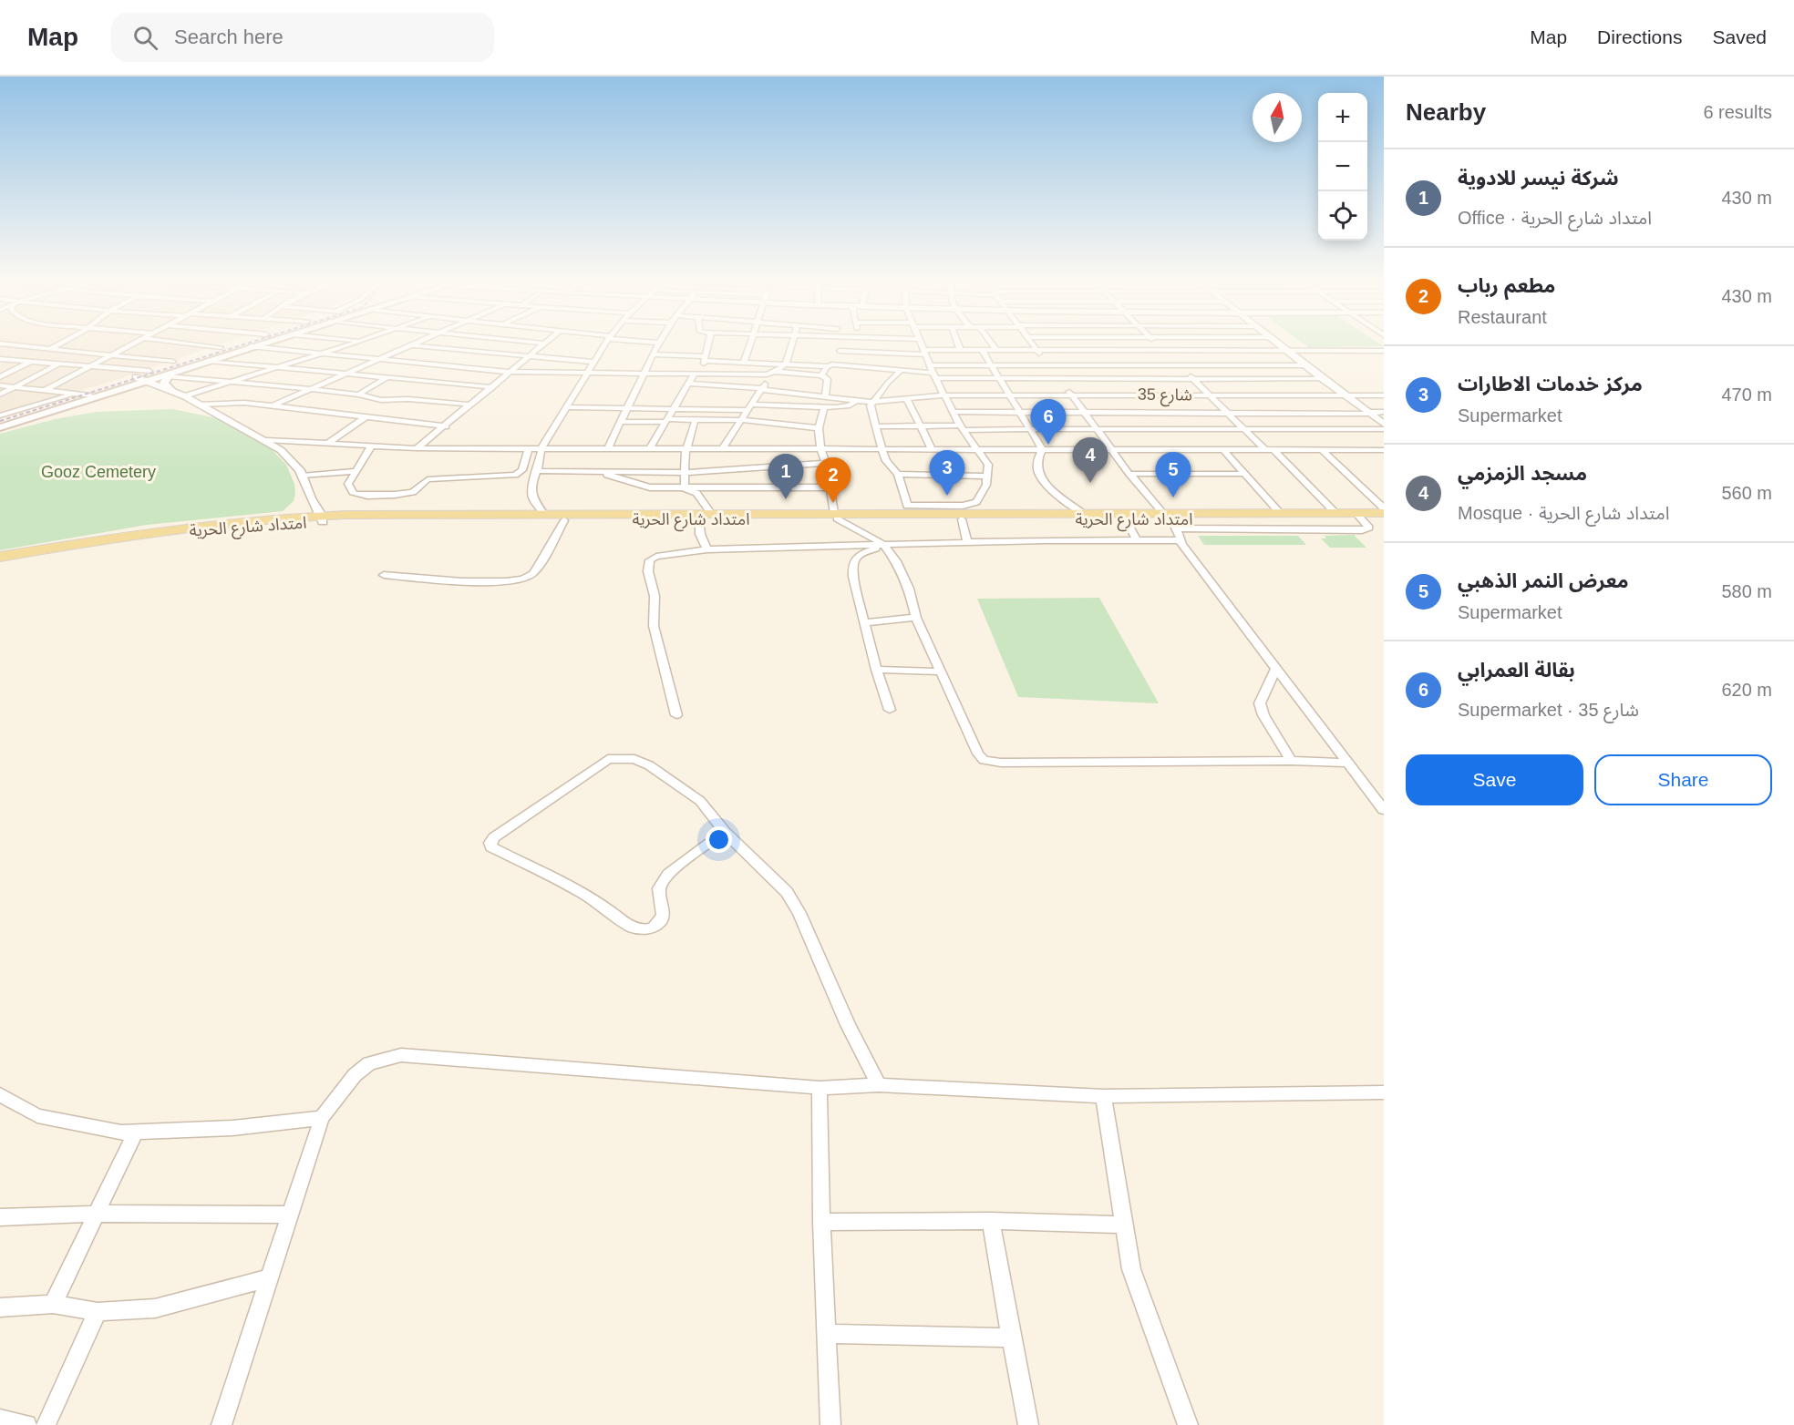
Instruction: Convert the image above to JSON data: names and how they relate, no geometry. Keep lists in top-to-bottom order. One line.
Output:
{"streets":{"main road":["امتداد شارع الحرية"],"street":["شارع 35"]},"parks":["Gooz Cemetery"],"north":"top","page":{"header":"Map","search":"Search here","nav":["Map","Directions","Saved"],"heading":["Nearby","6 results"],"map_buttons":["+","−"],"list":[{"mark":"1","name":"شركة نيسر للادوية","note":"Office · امتداد شارع الحرية","value":"430 m"},{"mark":"2","name":"مطعم رباب","note":"Restaurant","value":"430 m"},{"mark":"3","name":"مركز خدمات الاطارات","note":"Supermarket","value":"470 m"},{"mark":"4","name":"مسجد الزمزمي","note":"Mosque · امتداد شارع الحرية","value":"560 m"},{"mark":"5","name":"معرض النمر الذهبي","note":"Supermarket","value":"580 m"},{"mark":"6","name":"بقالة العمرابي","note":"Supermarket · شارع 35","value":"620 m"}],"pins":["6","4","3","5","1","2"],"buttons":["Save","Share"]}}
